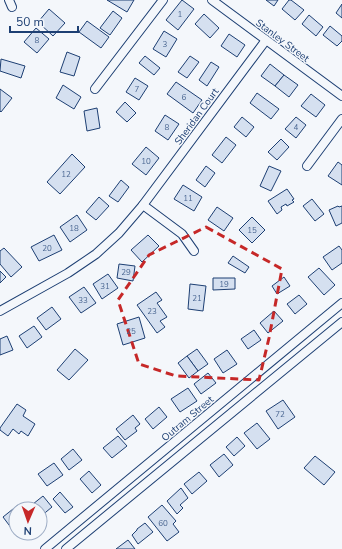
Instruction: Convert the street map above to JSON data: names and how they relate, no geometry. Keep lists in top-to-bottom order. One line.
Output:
{"streets":{"street":["Stanley Street","Sheridan Court","Outram Street"]},"crossings":[["Stanley Street","Sheridan Court"]],"house_numbers":["1","8","3","7","6","8","4","10","12","11","18","15","20","29","19","31","21","33","23","25","72","60"],"scale_bar":"50 m","north":"bottom"}
